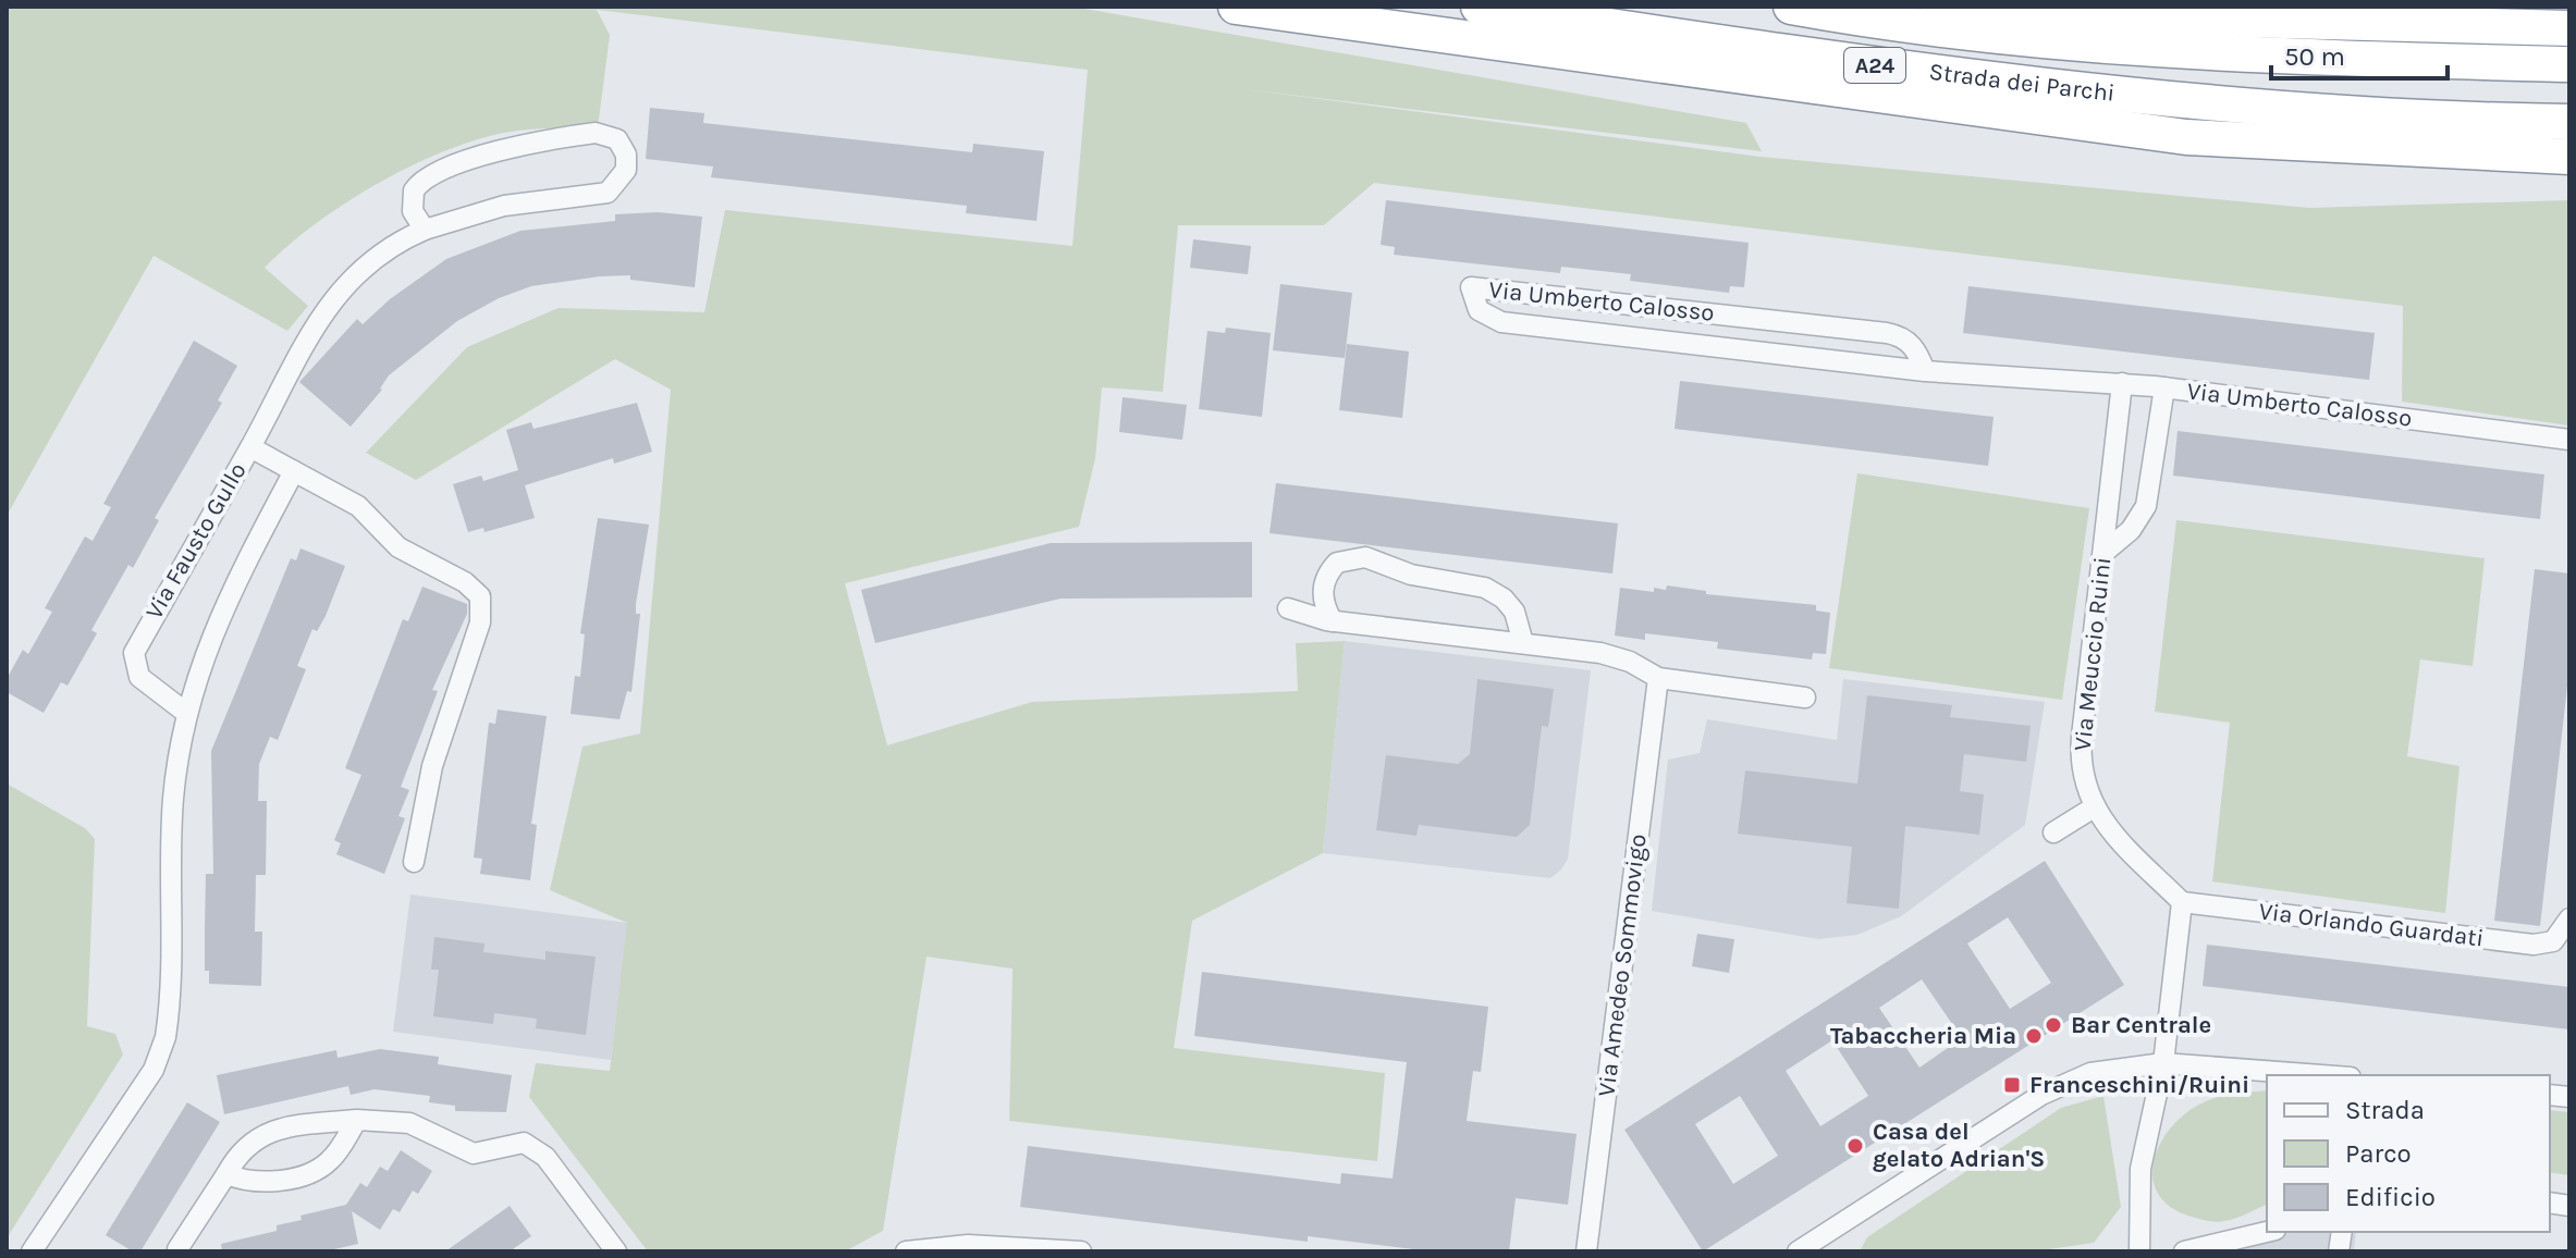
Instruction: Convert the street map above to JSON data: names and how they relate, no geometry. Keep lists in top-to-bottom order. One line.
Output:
{"streets":{"highway":["A24","Strada dei Parchi"],"street":["Via Umberto Calosso","Via Fausto Gullo","Via Meuccio Ruini","Via Orlando Guardati","Via Amedeo Sommovigo"]},"crossings":[["Via Umberto Calosso","Via Meuccio Ruini"],["Via Meuccio Ruini","Via Orlando Guardati"]],"places":{"other":["Bar Centrale","Tabaccheria Mia","Casa del gelato Adrian'S"],"transit":["Franceschini/Ruini"]},"legend":["Strada","Parco","Edificio"],"scale_bar":"50 m"}
